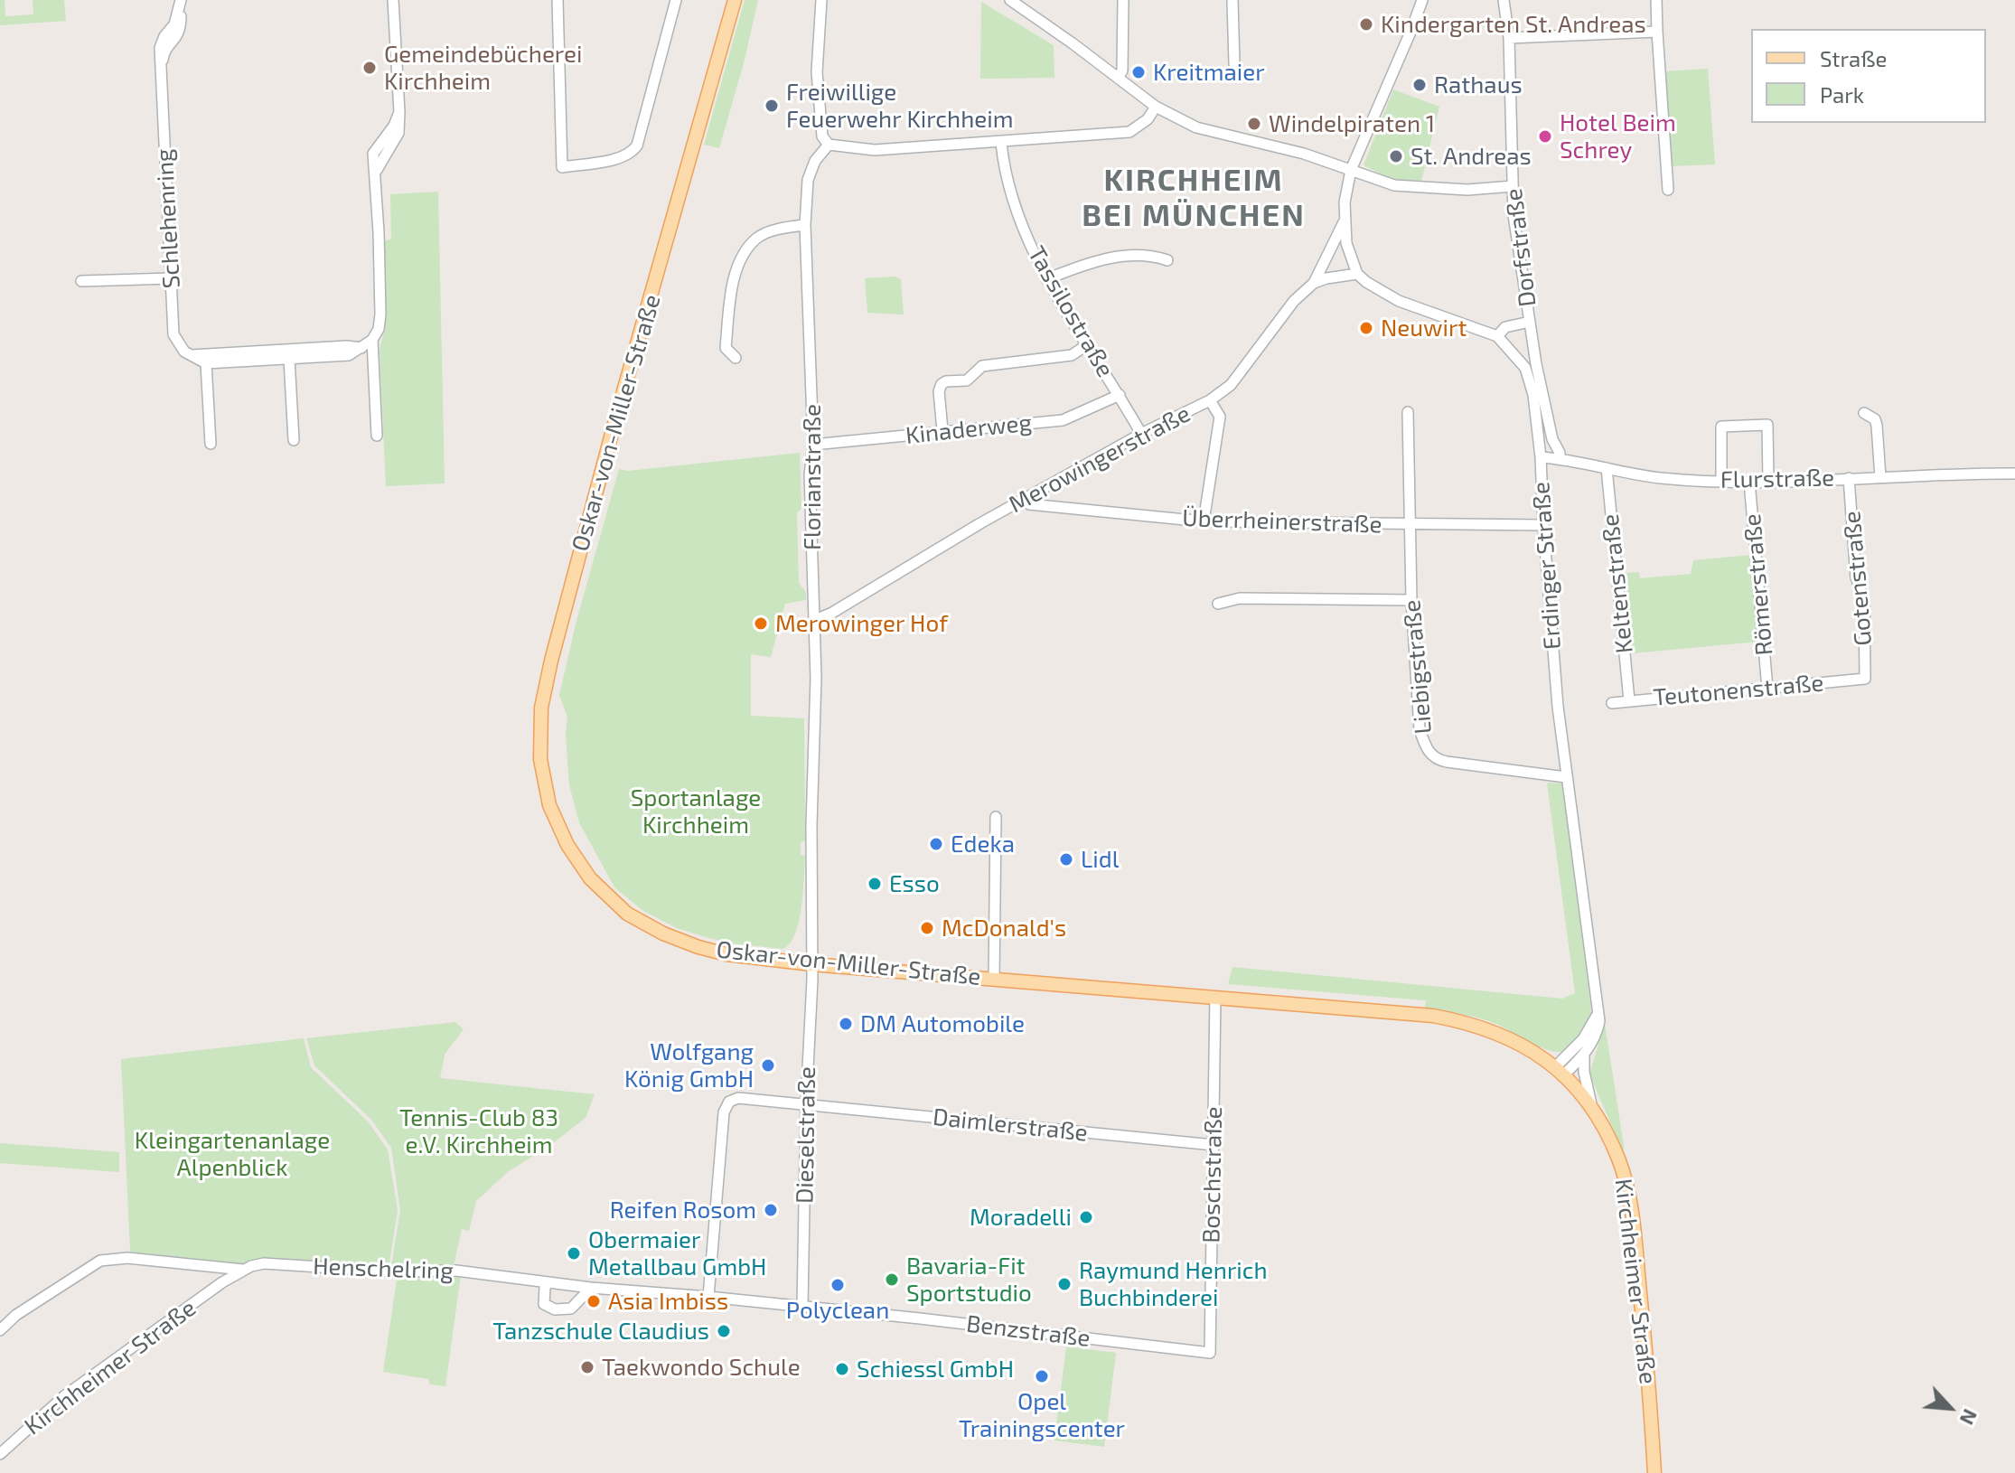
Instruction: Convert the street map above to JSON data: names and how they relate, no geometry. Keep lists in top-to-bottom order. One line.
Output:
{"streets":{"main road":["Oskar-von-Miller-Straße","Kirchheimer Straße"],"street":["Schlehenring","Dorfstraße","Tassilostraße","Kinaderweg","Merowingerstraße","Florianstraße","Flurstraße","Überrheinerstraße","Erdinger Straße","Gotenstraße","Keltenstraße","Römerstraße","Liebigstraße","Teutonenstraße","Daimlerstraße","Dieselstraße","Boschstraße","Henschelring","Benzstraße"]},"crossings":[["Dorfstraße","Flurstraße"],["Dorfstraße","Erdinger Straße"],["Tassilostraße","Kinaderweg"],["Tassilostraße","Merowingerstraße"],["Oskar-von-Miller-Straße","Florianstraße"],["Oskar-von-Miller-Straße","Erdinger Straße"],["Oskar-von-Miller-Straße","Dieselstraße"],["Oskar-von-Miller-Straße","Boschstraße"],["Oskar-von-Miller-Straße","Kirchheimer Straße"],["Kinaderweg","Florianstraße"],["Merowingerstraße","Florianstraße"],["Merowingerstraße","Überrheinerstraße"],["Florianstraße","Dieselstraße"],["Flurstraße","Erdinger Straße"],["Flurstraße","Gotenstraße"],["Flurstraße","Keltenstraße"],["Flurstraße","Römerstraße"],["Überrheinerstraße","Erdinger Straße"],["Überrheinerstraße","Liebigstraße"],["Erdinger Straße","Liebigstraße"],["Erdinger Straße","Kirchheimer Straße"],["Gotenstraße","Teutonenstraße"],["Keltenstraße","Teutonenstraße"],["Römerstraße","Teutonenstraße"],["Daimlerstraße","Dieselstraße"],["Daimlerstraße","Boschstraße"],["Dieselstraße","Henschelring"],["Dieselstraße","Benzstraße"],["Boschstraße","Benzstraße"],["Henschelring","Kirchheimer Straße"],["Henschelring","Benzstraße"]],"districts":["KIRCHHEIM BEI MÜNCHEN"],"parks":["Sportanlage Kirchheim","Tennis-Club 83 e.V. Kirchheim","Kleingartenanlage Alpenblick"],"places":["Kindergarten St. Andreas","Gemeindebücherei Kirchheim","Kreitmaier","Rathaus","Freiwillige Feuerwehr Kirchheim","Windelpiraten 1","Hotel Beim Schrey","St. Andreas","Neuwirt","Merowinger Hof","Edeka","Lidl","Esso","McDonald's","DM Automobile","Wolfgang König GmbH","Reifen Rosom","Moradelli","Obermaier Metallbau GmbH","Bavaria-Fit Sportstudio","Raymund Henrich Buchbinderei","Polyclean","Asia Imbiss","Tanzschule Claudius","Taekwondo Schule","Schiessl GmbH","Opel Trainingscenter"],"legend":["Straße","Park"],"north":"bottom right"}
